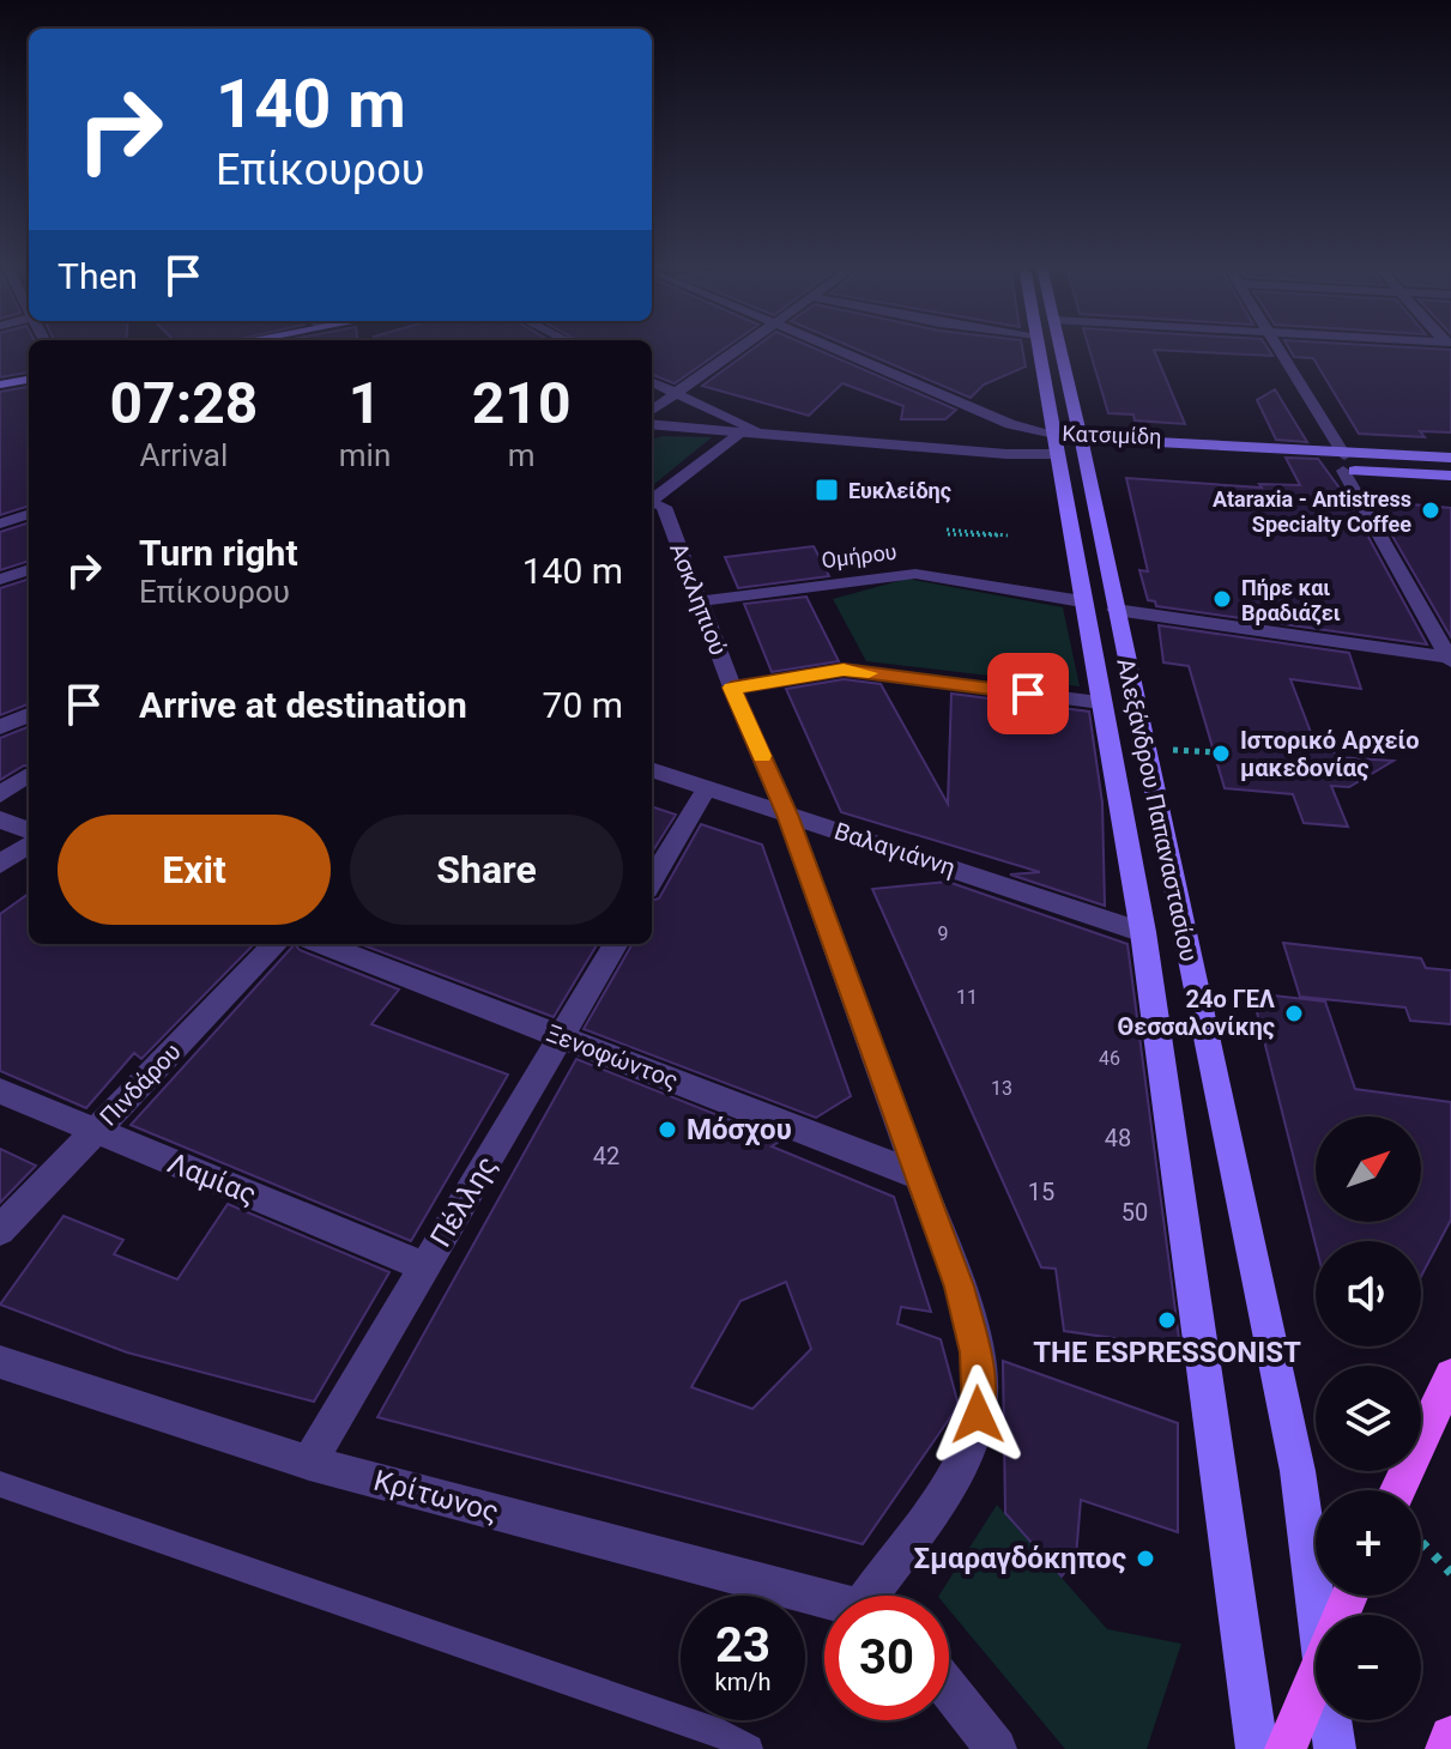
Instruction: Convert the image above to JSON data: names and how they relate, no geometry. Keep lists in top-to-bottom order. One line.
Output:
{"streets":{"main road":["Κατσιμίδη","Αλεξάνδρου Παπαναστασίου"],"street":["Ομήρου","Ασκληπιού","Βαλαγιάννη","Ξενοφώντος","Πινδάρου","Λαμίας","Πέλλης","Κρίτωνος"]},"crossings":[["Κατσιμίδη","Αλεξάνδρου Παπαναστασίου"],["Ομήρου","Ασκληπιού"],["Ομήρου","Αλεξάνδρου Παπαναστασίου"],["Ασκληπιού","Βαλαγιάννη"],["Ασκληπιού","Ξενοφώντος"],["Αλεξάνδρου Παπαναστασίου","Βαλαγιάννη"],["Ξενοφώντος","Πέλλης"],["Πινδάρου","Λαμίας"],["Λαμίας","Πέλλης"],["Πέλλης","Κρίτωνος"]],"places":{"transit":["Ευκλείδης"],"other":["Ataraxia - Antistress Specialty Coffee","Πήρε και Βραδιάζει","Ιστορικό Αρχείο μακεδονίας","24ο ΓΕΛ Θεσσαλονίκης","Μόσχου","THE ESPRESSONIST","Σμαραγδόκηπος"]},"house_numbers":["9","11","46","13","48","42","15","50"],"north":"top right","page":{"turn":["140 m","Επίκουρου"],"then":"Then","eta":["07:28","Arrival","1","min","210","m"],"list":[{"name":"Turn right","note":"Επίκουρου","value":"140 m"},{"name":"Arrive at destination","value":"70 m"}],"buttons":["Exit","Share"],"map_buttons":["+","−"],"speed":"23 km/h","limit":"30"}}
